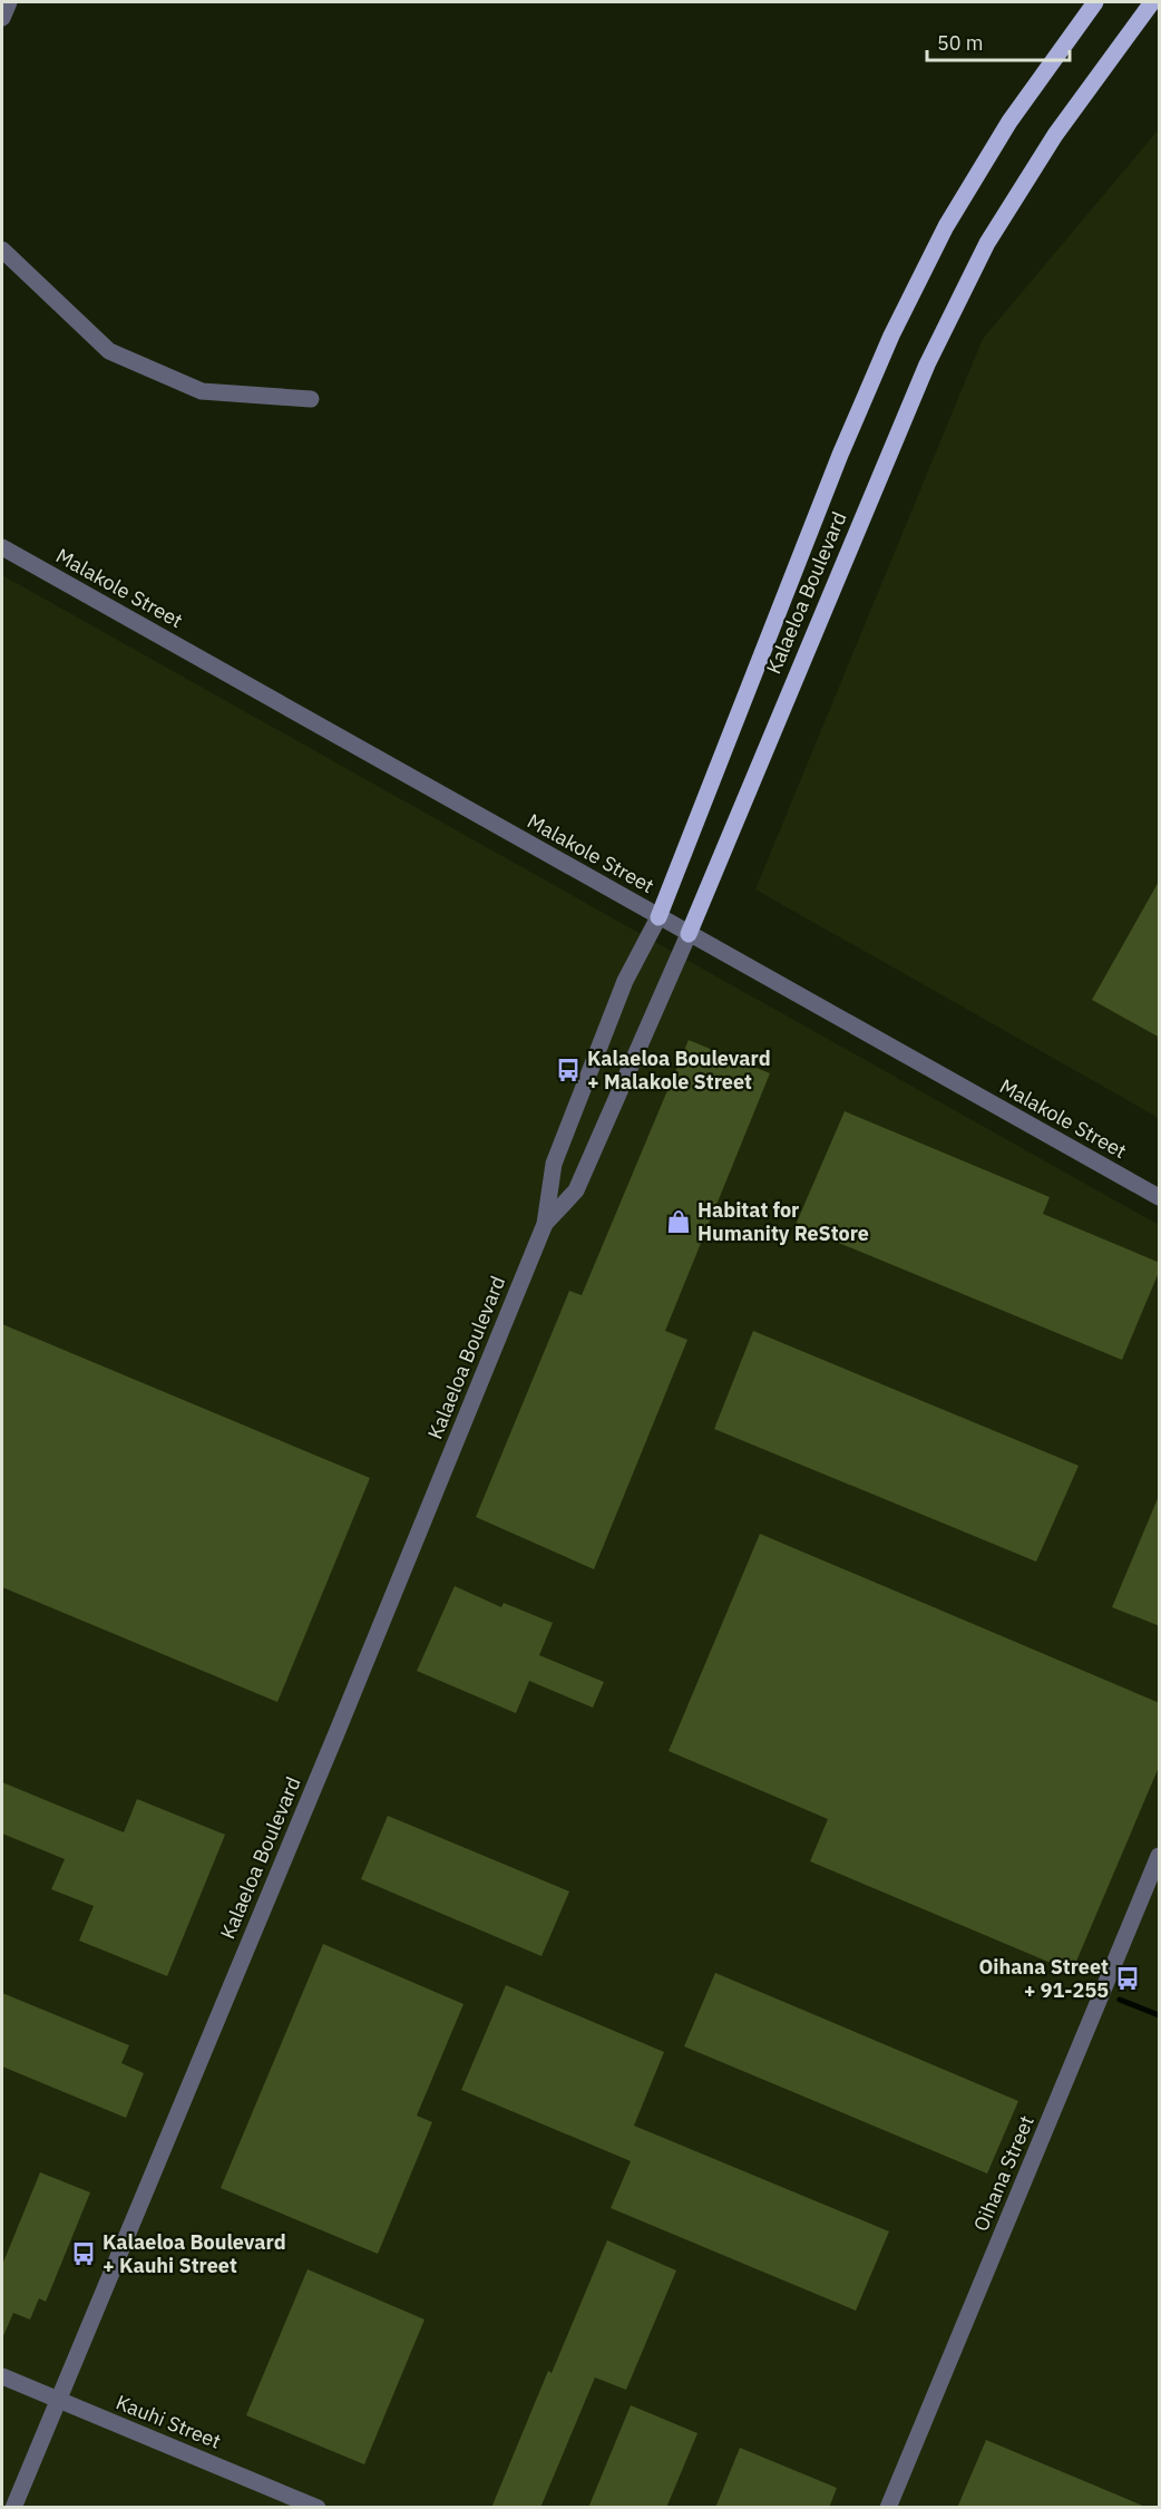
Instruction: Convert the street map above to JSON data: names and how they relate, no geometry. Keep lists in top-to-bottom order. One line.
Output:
{"streets":{"main road":["Kalaeloa Boulevard"],"street":["Malakole Street","Oihana Street","Kauhi Street"]},"crossings":[["Malakole Street","Kalaeloa Boulevard"],["Kalaeloa Boulevard","Kauhi Street"]],"places":{"bus stop":["Kalaeloa Boulevard + Malakole Street","Oihana Street + 91-255","Kalaeloa Boulevard + Kauhi Street"],"shop":["Habitat for Humanity ReStore"]},"scale_bar":"50 m"}
